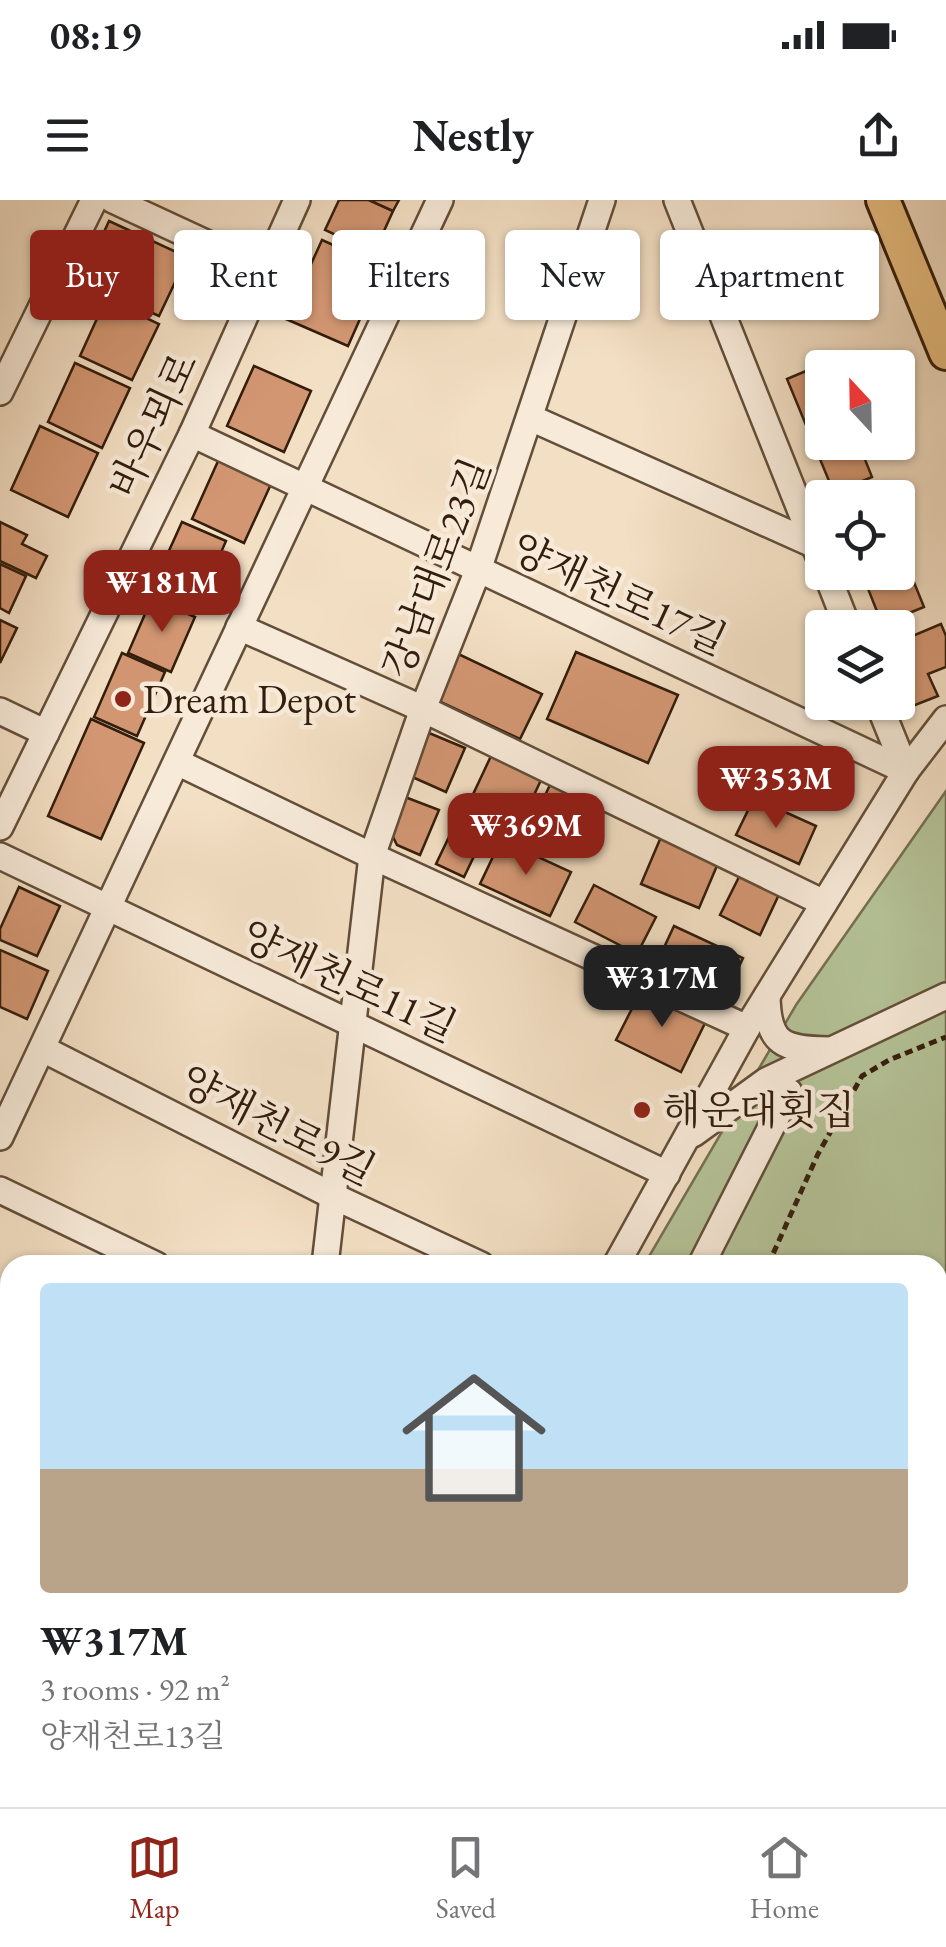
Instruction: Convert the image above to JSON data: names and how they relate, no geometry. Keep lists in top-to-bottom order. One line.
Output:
{"streets":{"street":["바우뫼로","강남대로23길","양재천로17길","양재천로11길","양재천로9길"]},"crossings":[["바우뫼로","양재천로17길"],["강남대로23길","양재천로17길"],["강남대로23길","양재천로11길"],["강남대로23길","양재천로9길"]],"places":["Dream Depot","해운대횟집"],"north":"top","page":{"status":"08:19","header":"Nestly","chip":["Buy","Rent","Filters","New","Apartment"],"price":["₩181M","₩353M","₩369M","₩317M"],"list":[{"name":"₩317M","note":"3 rooms · 92 m² · 양재천로13길"}],"tabs":["Map","Saved","Home"]}}
